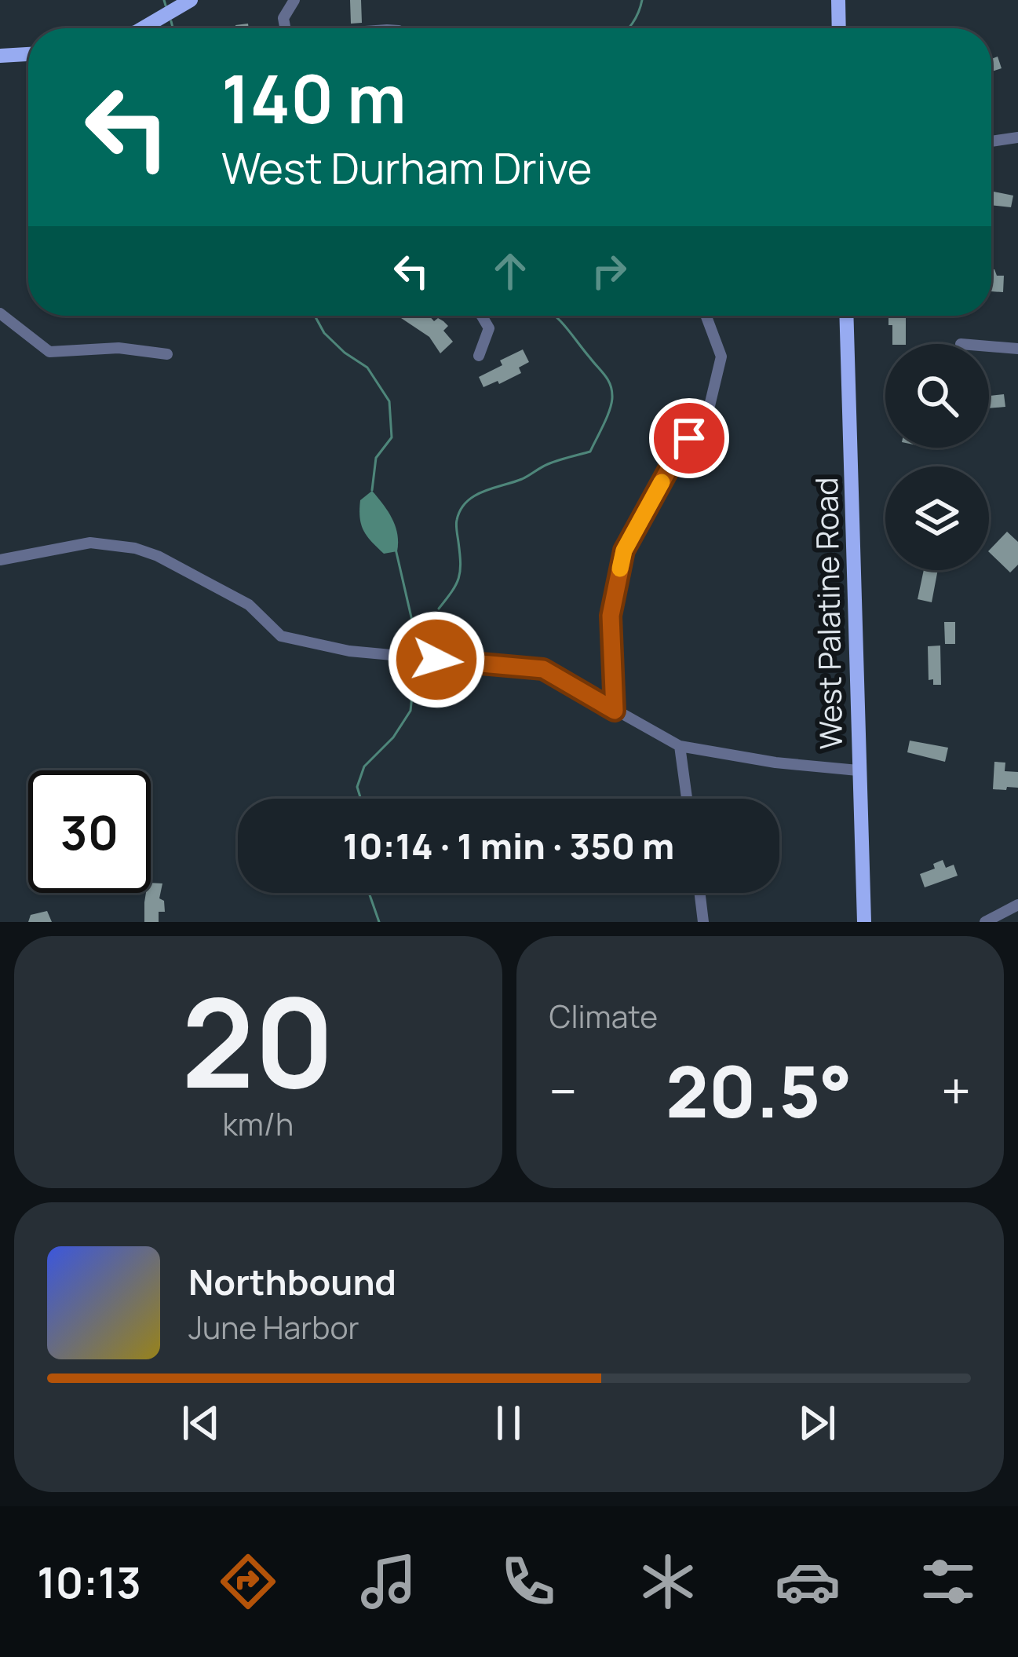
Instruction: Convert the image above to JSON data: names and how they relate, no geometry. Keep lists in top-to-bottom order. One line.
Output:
{"streets":{"main road":["West Palatine Road"]},"page":{"turn":["140 m","West Durham Drive"],"limit":"30","trip":"10:14 · 1 min · 350 m","tile":[["20","km/h"],"Climate"],"heat":["−","20.5°","+"],"song":["Northbound","June Harbor"],"tabs":"10:13"}}
